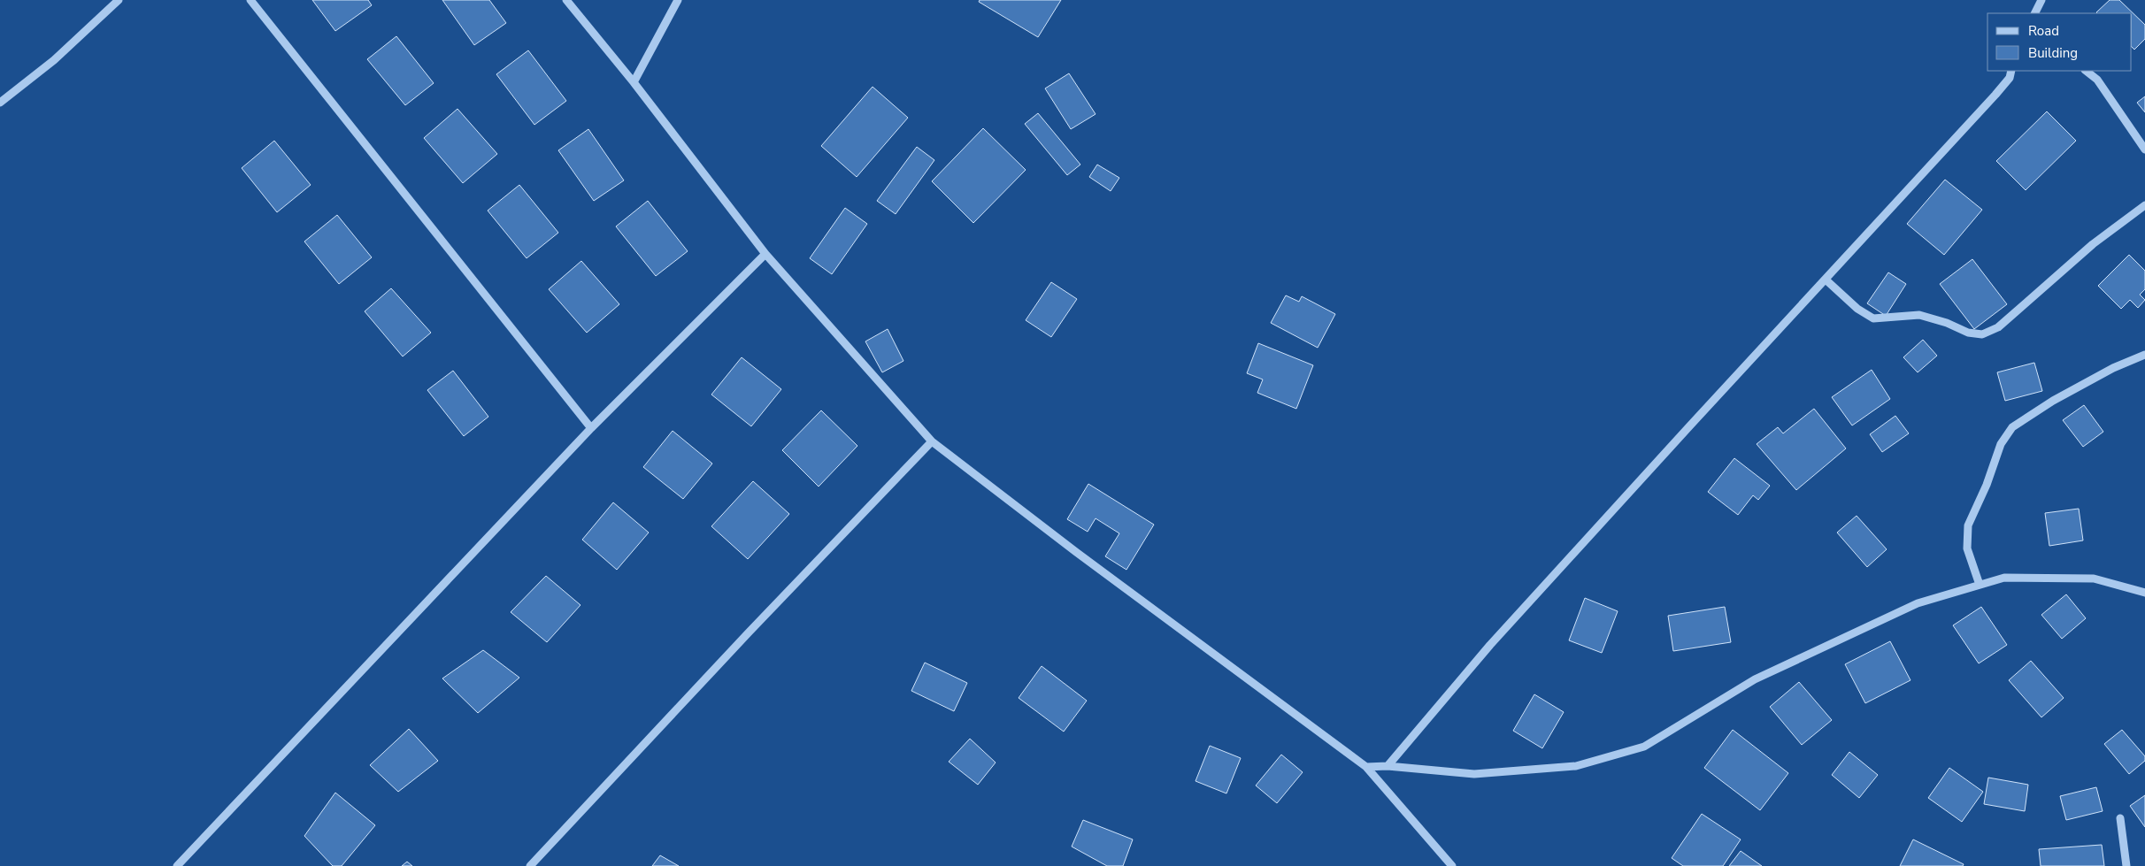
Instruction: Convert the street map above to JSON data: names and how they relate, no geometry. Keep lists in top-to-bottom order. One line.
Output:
{"legend":["Road","Building"]}
